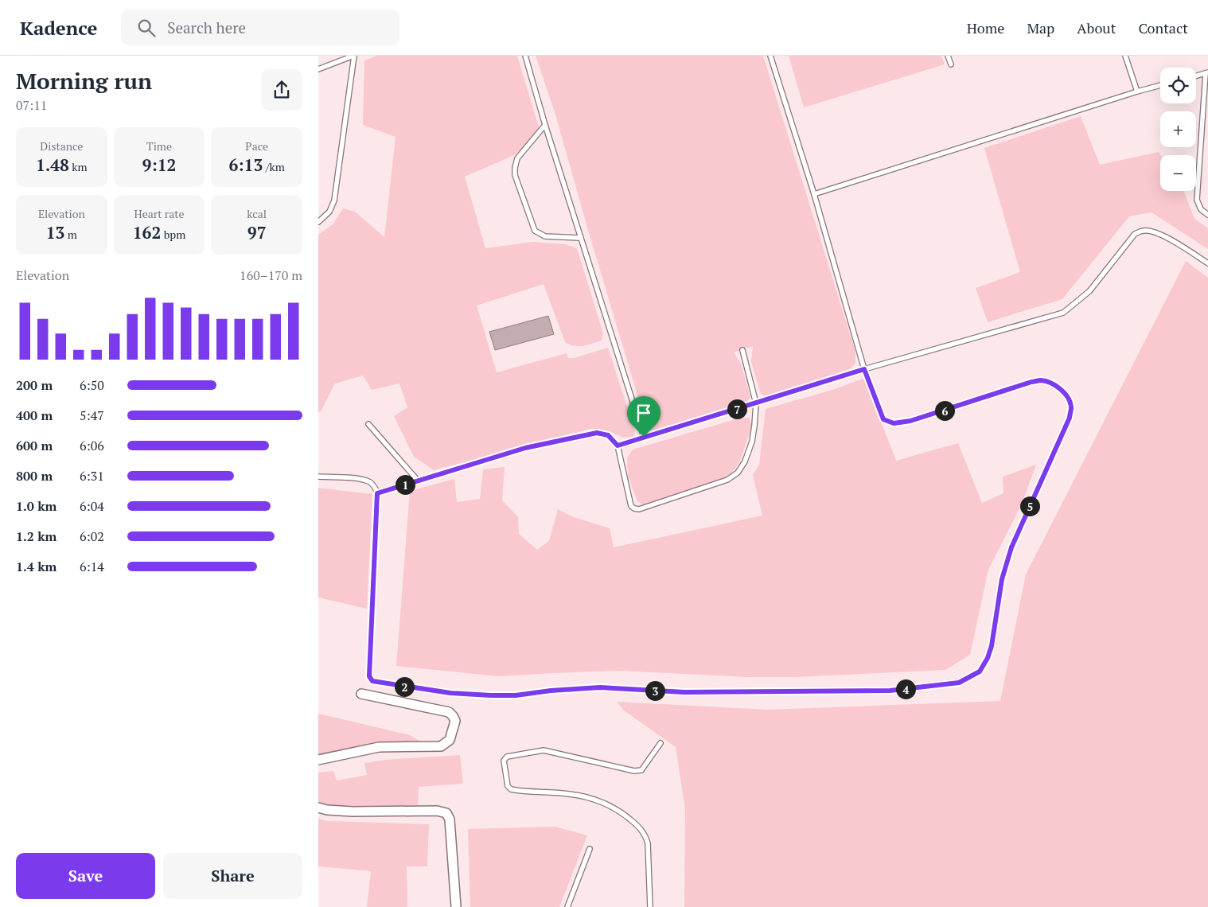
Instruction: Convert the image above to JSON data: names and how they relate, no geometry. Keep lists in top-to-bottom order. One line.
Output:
{"page":{"header":"Kadence","search":"Search here","nav":["Home","Map","About","Contact"],"heading":["Morning run","07:11"],"map_buttons":["+","−"],"stats":[["Distance","1.48 km"],["Time","9:12"],["Pace","6:13 /km"],["Elevation","13 m"],["Heart rate","162 bpm"],["kcal","97"]],"chart":["Elevation","160–170 m"],"list":[{"name":"200 m","note":"6:50"},{"name":"400 m","note":"5:47"},{"name":"600 m","note":"6:06"},{"name":"800 m","note":"6:31"},{"name":"1.0 km","note":"6:04"},{"name":"1.2 km","note":"6:02"},{"name":"1.4 km","note":"6:14"}],"pins":["7","6","1","5","2","4","3"],"buttons":["Save","Share"]}}
